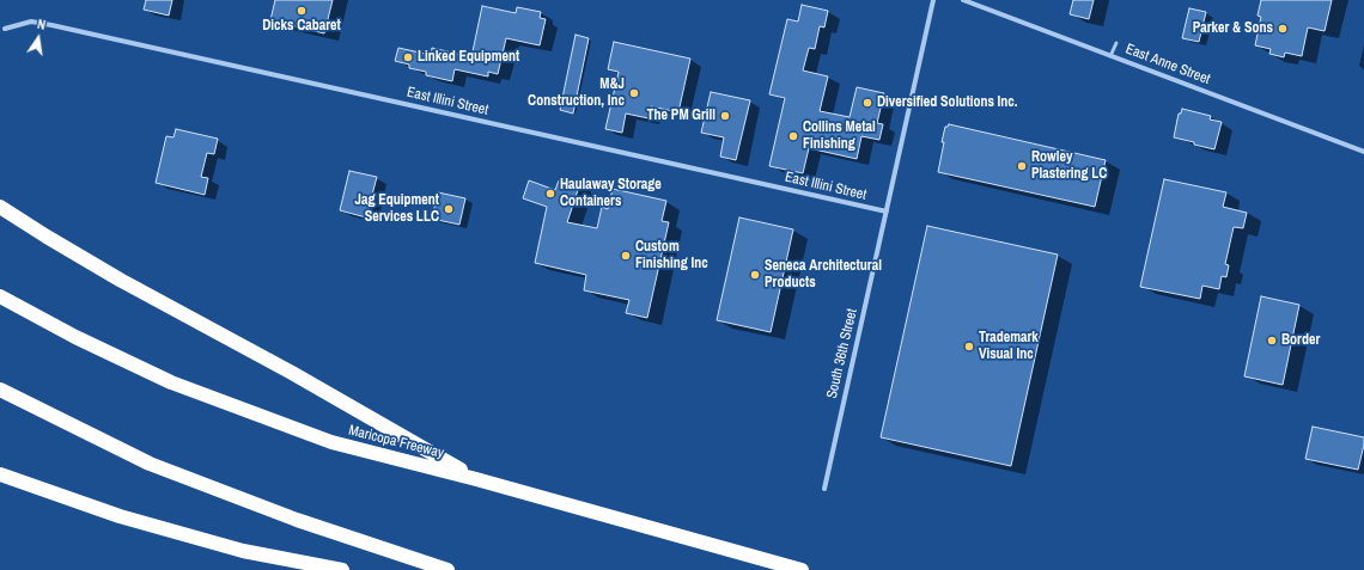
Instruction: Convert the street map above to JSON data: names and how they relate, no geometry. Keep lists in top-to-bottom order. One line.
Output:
{"streets":{"highway":["Maricopa Freeway"],"street":["East Anne Street","East Illini Street","South 36th Street"]},"crossings":[["East Illini Street","South 36th Street"]],"places":["Dicks Cabaret","Parker & Sons","Linked Equipment","M&J Construction, Inc","Diversified Solutions Inc.","The PM Grill","Collins Metal Finishing","Rowley Plastering LC","Haulaway Storage Containers","Jag Equipment Services LLC","Custom Finishing Inc","Seneca Architectural Products","Border","Trademark Visual Inc"],"north":"top"}
